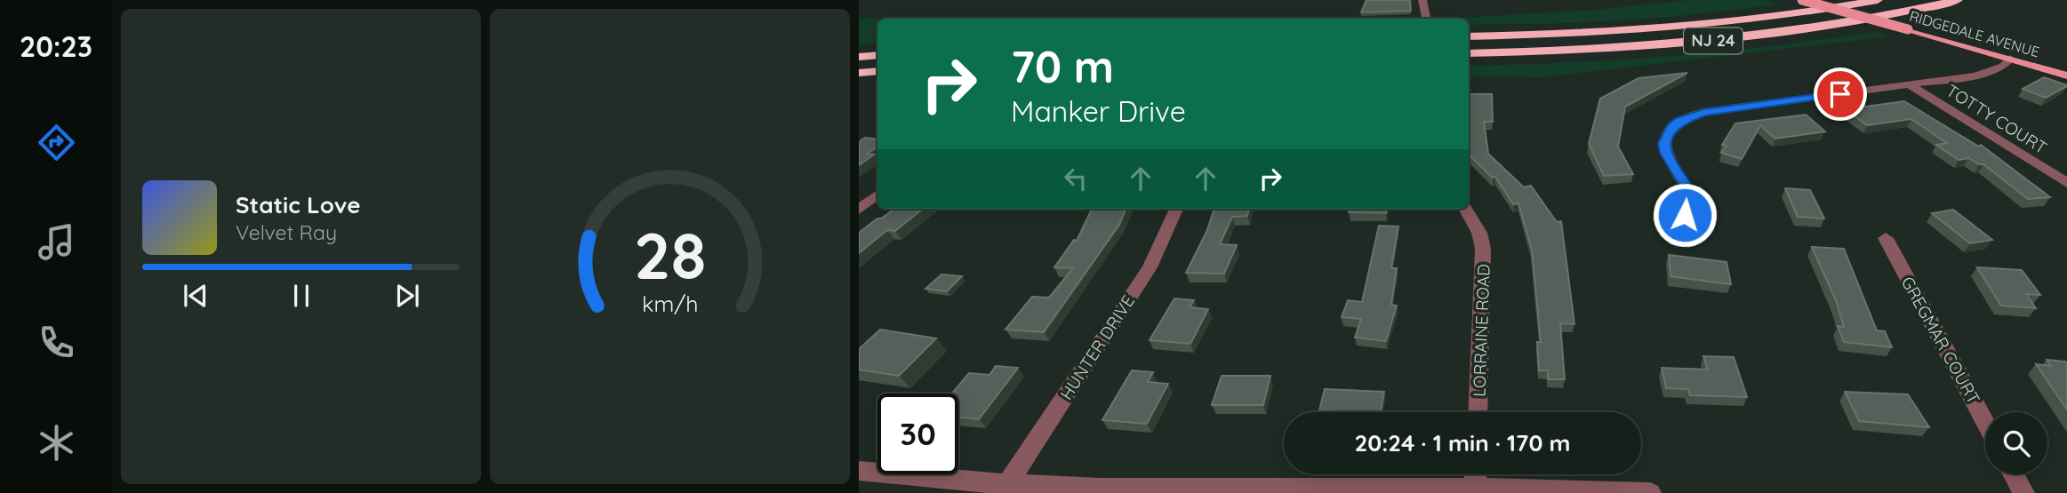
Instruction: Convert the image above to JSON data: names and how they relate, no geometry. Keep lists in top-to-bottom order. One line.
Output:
{"streets":{"highway":["NJ 24"],"main road":["RIDGEDALE AVENUE"],"street":["TOTTY COURT","LORRAINE ROAD","GREGMAR COURT","HUNTER DRIVE"]},"page":{"tabs":"20:23","turn":["70 m","Manker Drive"],"song":["Static Love","Velvet Ray"],"limit":"30","trip":"20:24 · 1 min · 170 m","gauge":["28","km/h"]}}
